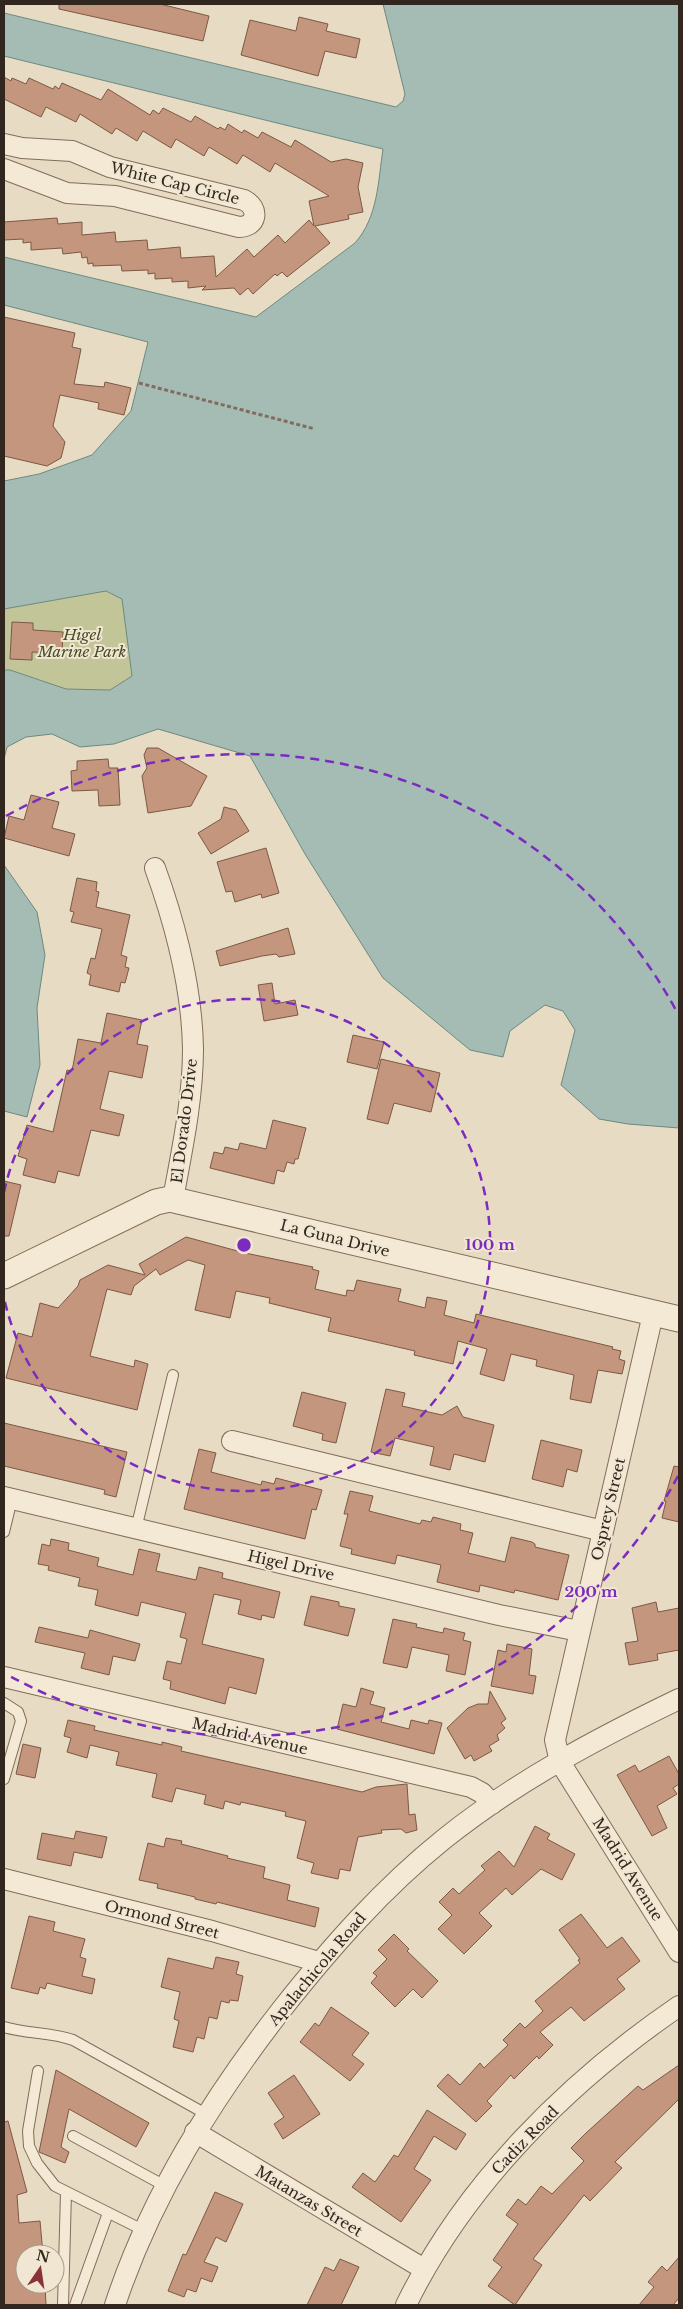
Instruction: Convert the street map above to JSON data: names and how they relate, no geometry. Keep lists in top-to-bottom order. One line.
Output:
{"streets":{"street":["White Cap Circle","El Dorado Drive","La Guna Drive","Osprey Street","Higel Drive","Madrid Avenue","Ormond Street","Apalachicola Road","Cadiz Road","Matanzas Street"]},"crossings":[["El Dorado Drive","La Guna Drive"],["La Guna Drive","Osprey Street"],["Osprey Street","Higel Drive"],["Osprey Street","Madrid Avenue"],["Osprey Street","Apalachicola Road"],["Madrid Avenue","Apalachicola Road"],["Ormond Street","Apalachicola Road"],["Apalachicola Road","Matanzas Street"],["Cadiz Road","Matanzas Street"]],"parks":["Higel Marine Park"],"north":"top","rings":["100 m","200 m"]}
